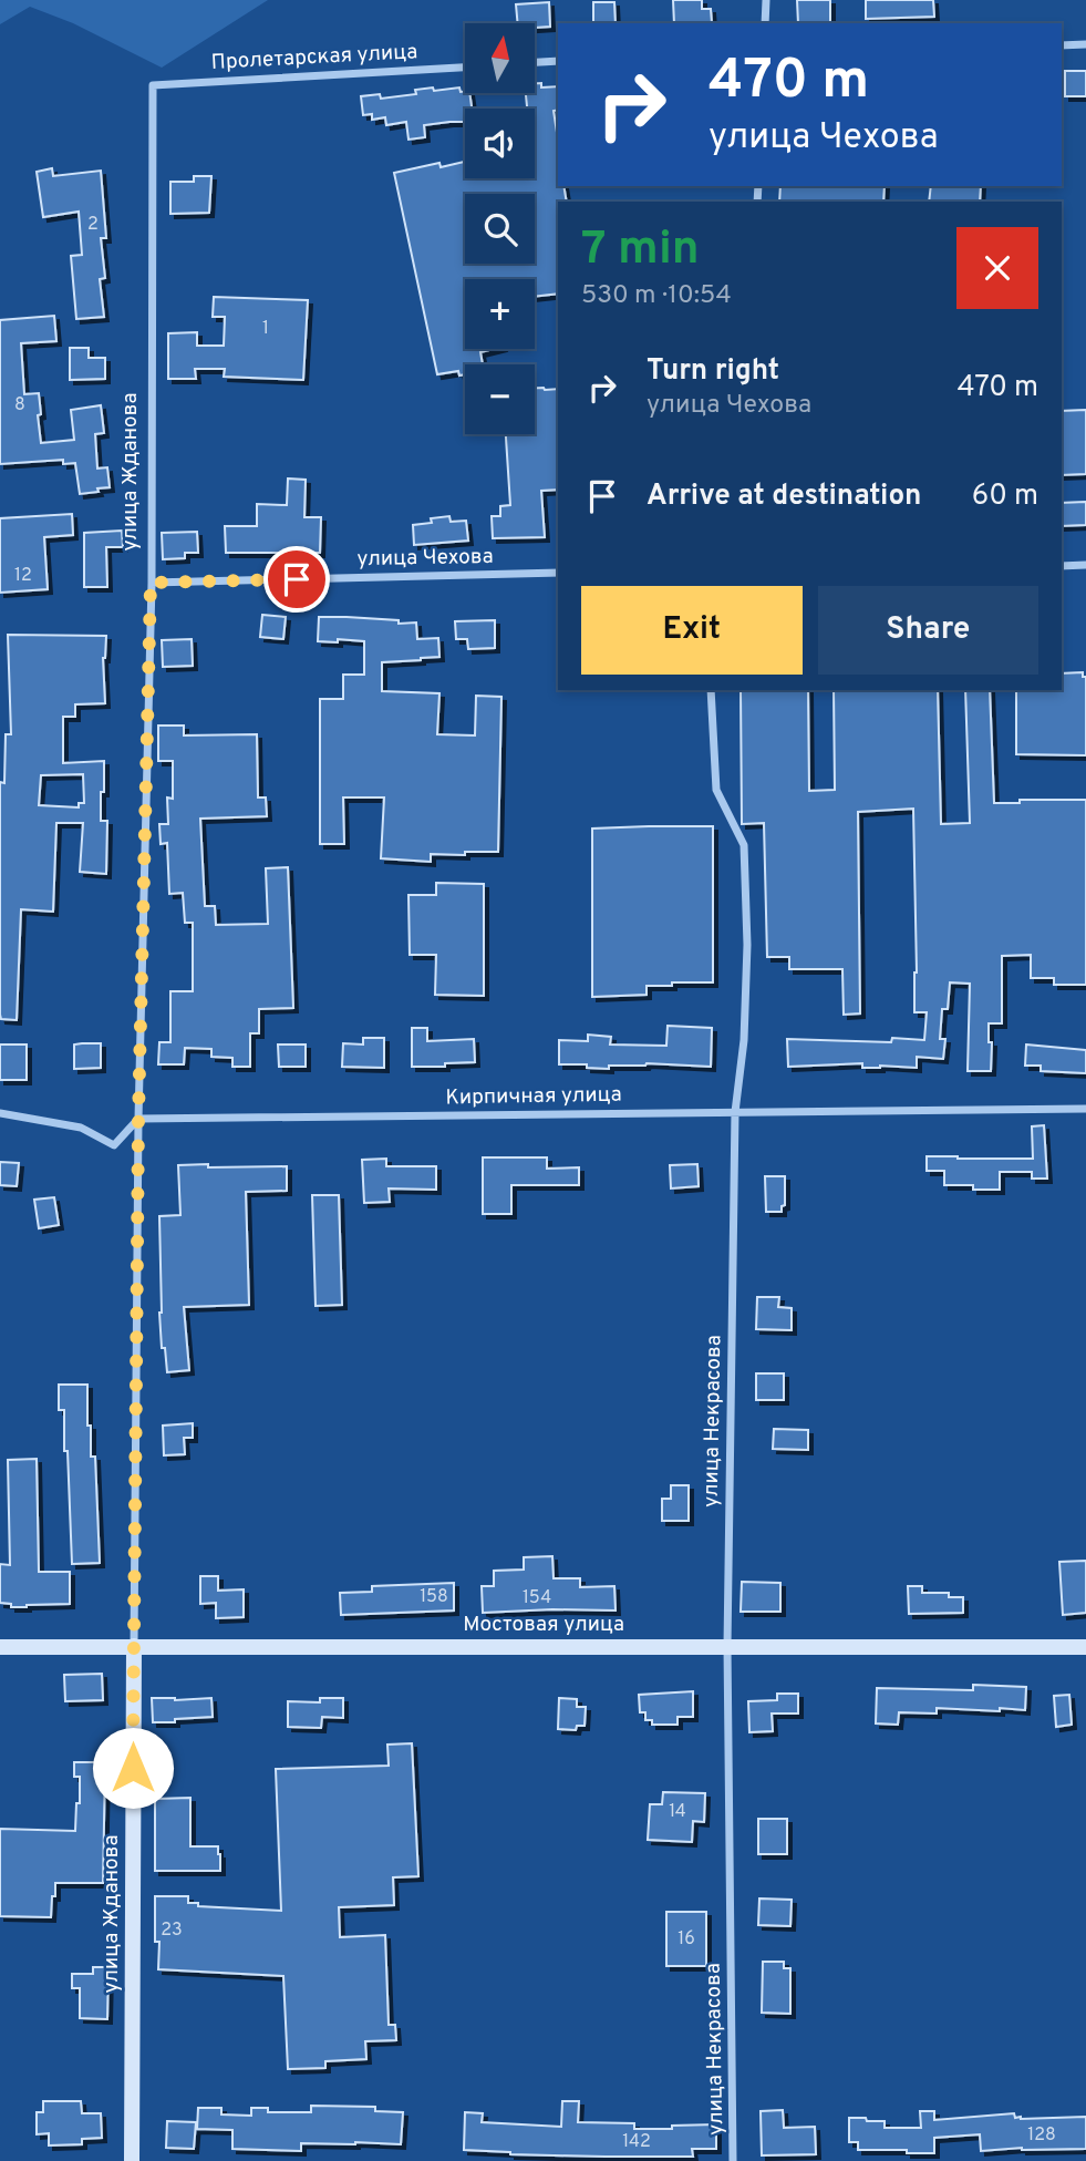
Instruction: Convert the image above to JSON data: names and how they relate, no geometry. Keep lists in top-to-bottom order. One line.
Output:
{"streets":{"street":["Пролетарская улица","улица Жданова","улица Чехова","Кирпичная улица","улица Некрасова","Мостовая улица"]},"crossings":[["Пролетарская улица","улица Жданова"],["улица Жданова","улица Чехова"],["улица Жданова","Кирпичная улица"],["улица Жданова","Мостовая улица"],["Кирпичная улица","улица Некрасова"],["улица Некрасова","Мостовая улица"]],"house_numbers":["2","1","8","12","158","154","14","23","16","128","142"],"north":"top","page":{"map_buttons":["+","−"],"turn":["470 m","улица Чехова"],"heading":["7 min","530 m · 10:54"],"list":[{"name":"Turn right","note":"улица Чехова","value":"470 m"},{"name":"Arrive at destination","value":"60 m"}],"buttons":["Exit","Share"]}}
